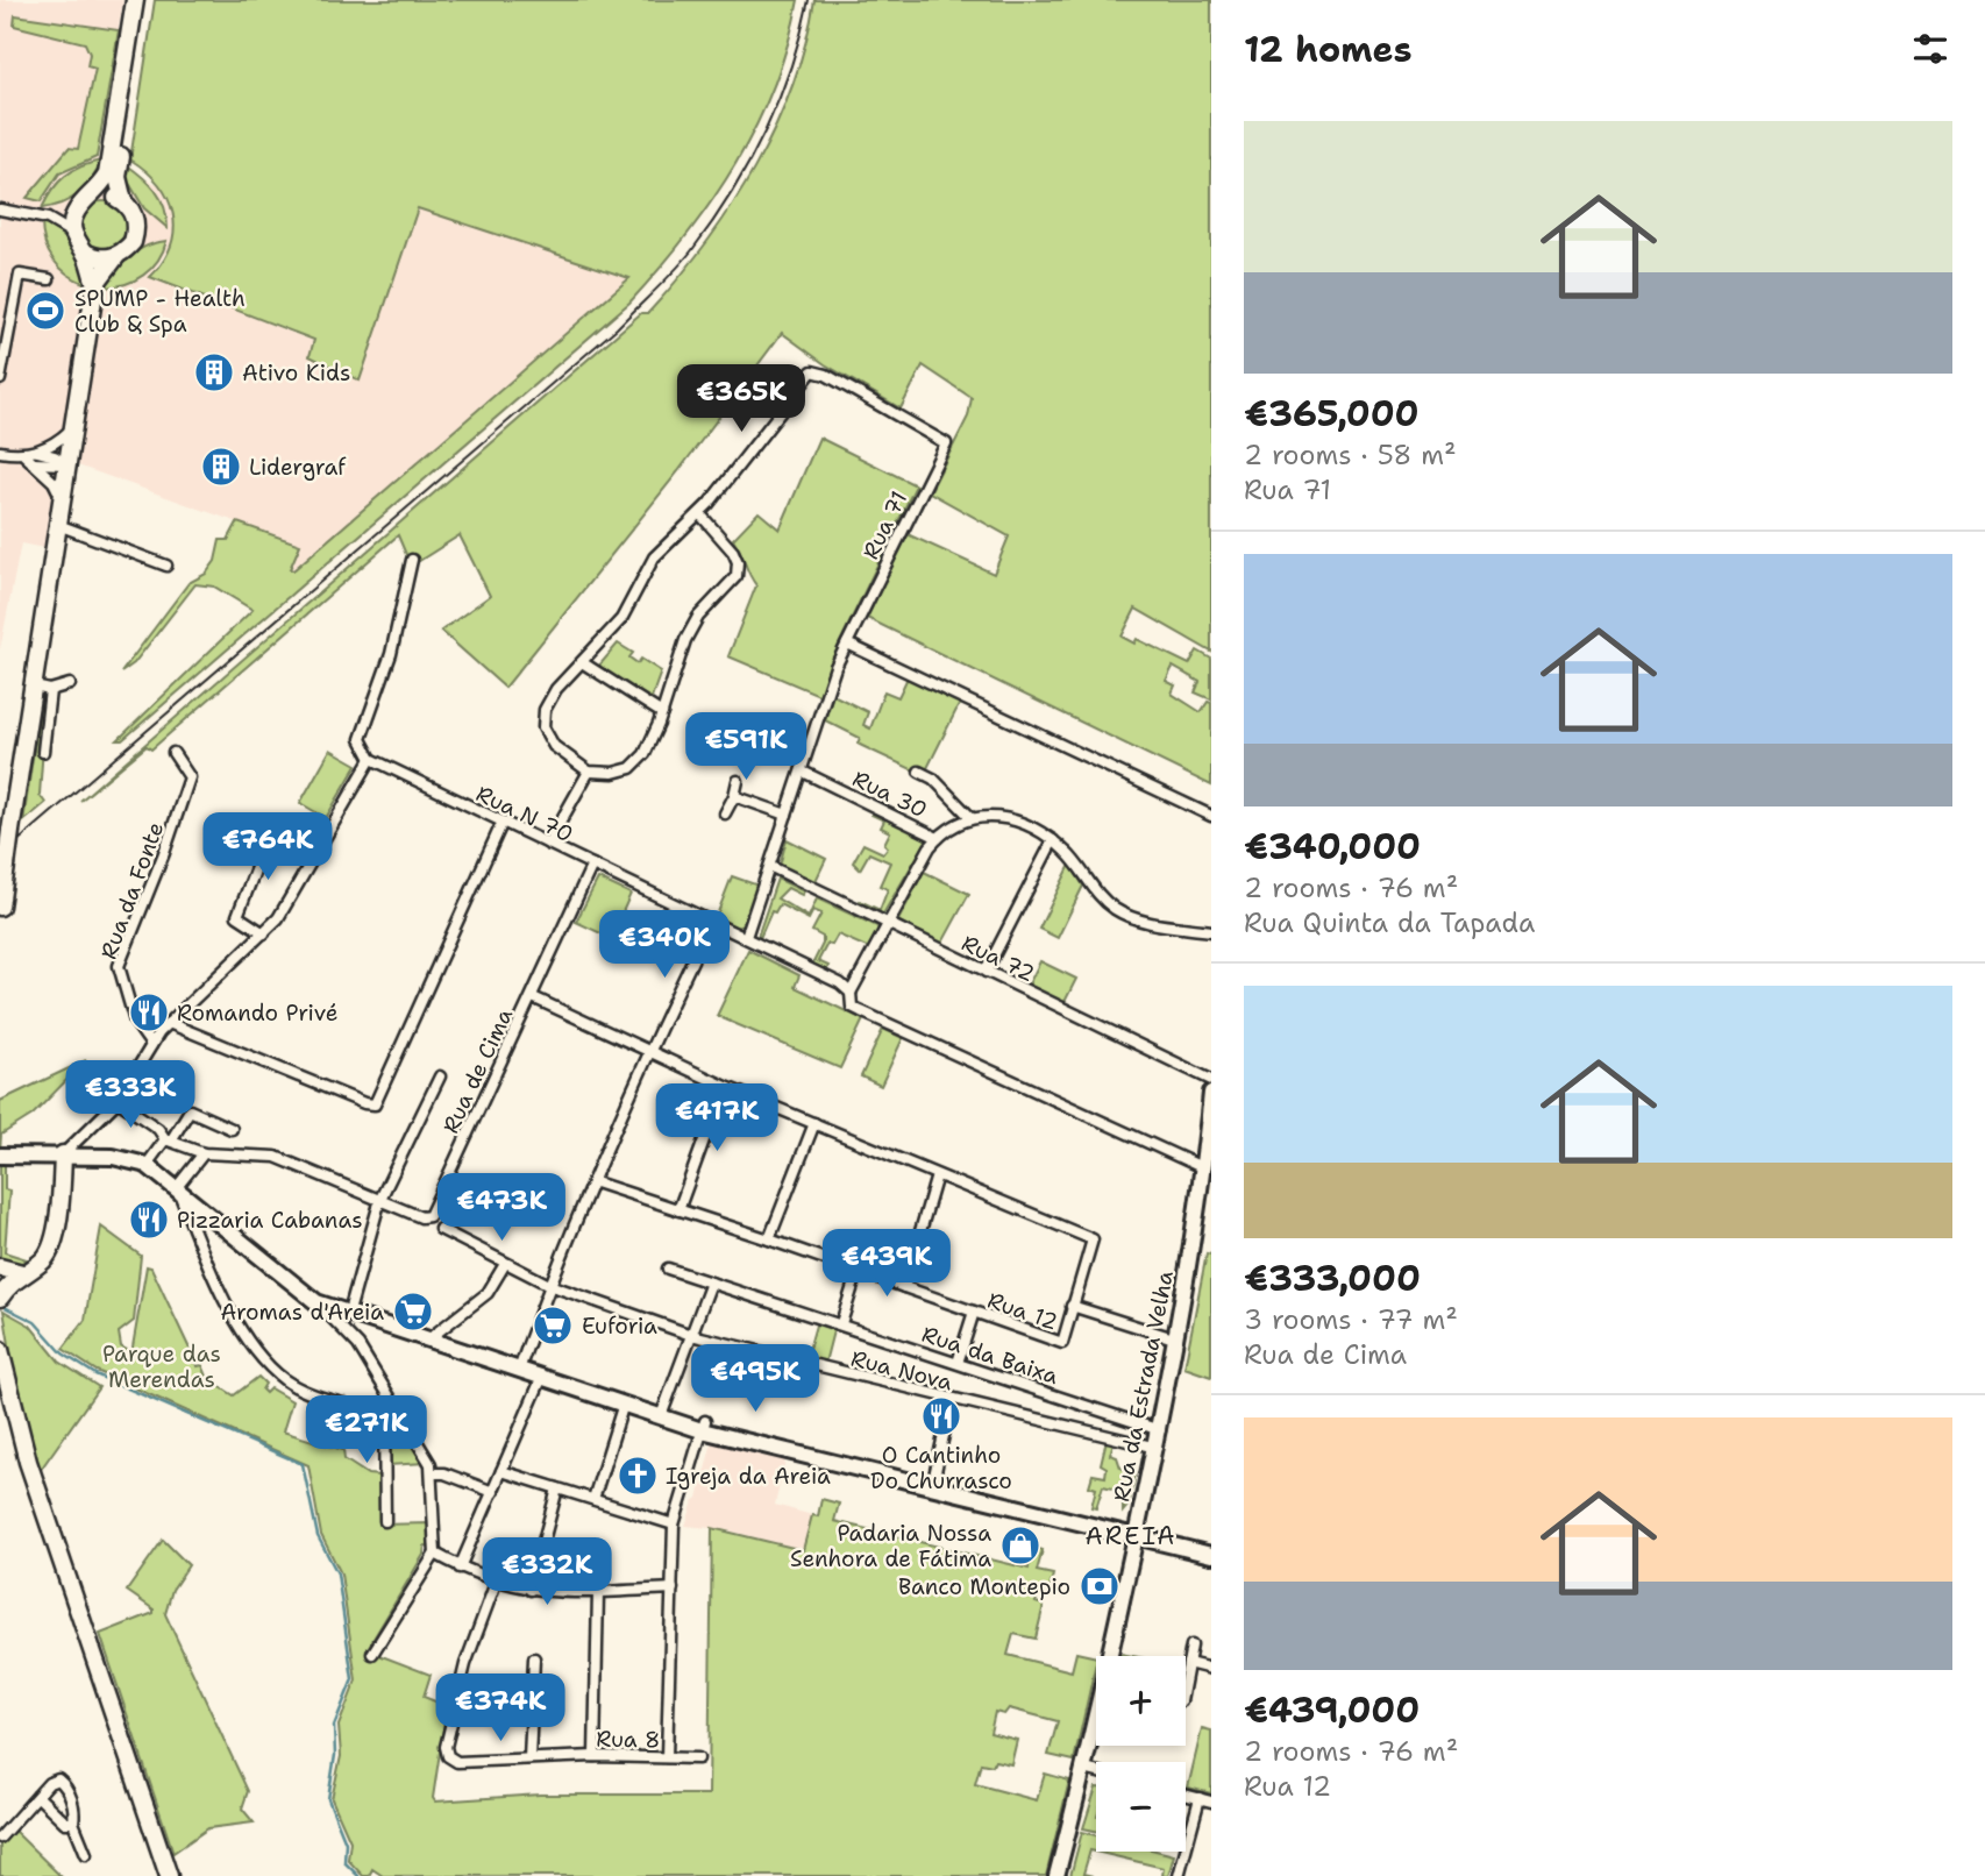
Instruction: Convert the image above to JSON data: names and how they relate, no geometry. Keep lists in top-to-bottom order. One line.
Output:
{"streets":{"street":["Rua 71","Rua 30","Rua N 70","Rua da Fonte","Rua 72","Rua de Cima","Rua 12","Rua da Baixa","Rua Nova","Rua da Estrada Velha","Rua 8"]},"crossings":[["Rua 71","Rua 30"],["Rua 71","Rua N 70"],["Rua 71","Rua 72"],["Rua N 70","Rua de Cima"],["Rua N 70","Rua da Estrada Velha"],["Rua da Baixa","Rua da Estrada Velha"],["Rua Nova","Rua da Estrada Velha"]],"districts":["AREIA"],"parks":["Parque das Merendas"],"places":{"sports":["SPUMP - Health Club & Spa"],"building":["Ativo Kids","Lidergraf"],"restaurant":["Romando Privé","Pizzaria Cabanas","O Cantinho Do Churrasco"],"supermarket":["Aromas d'Areia","Euforia"],"church":["Igreja da Areia"],"shop":["Padaria Nossa Senhora de Fátima"],"bank":["Banco Montepio"]},"page":{"heading":"12 homes","list":[{"name":"€365,000","note":"2 rooms · 58 m² · Rua 71"},{"name":"€340,000","note":"2 rooms · 76 m² · Rua Quinta da Tapada"},{"name":"€333,000","note":"3 rooms · 77 m² · Rua de Cima"},{"name":"€439,000","note":"2 rooms · 76 m² · Rua 12"}],"price":["€365K","€591K","€764K","€340K","€333K","€417K","€473K","€439K","€495K","€271K","€332K","€374K"],"map_buttons":["+","−"]}}
